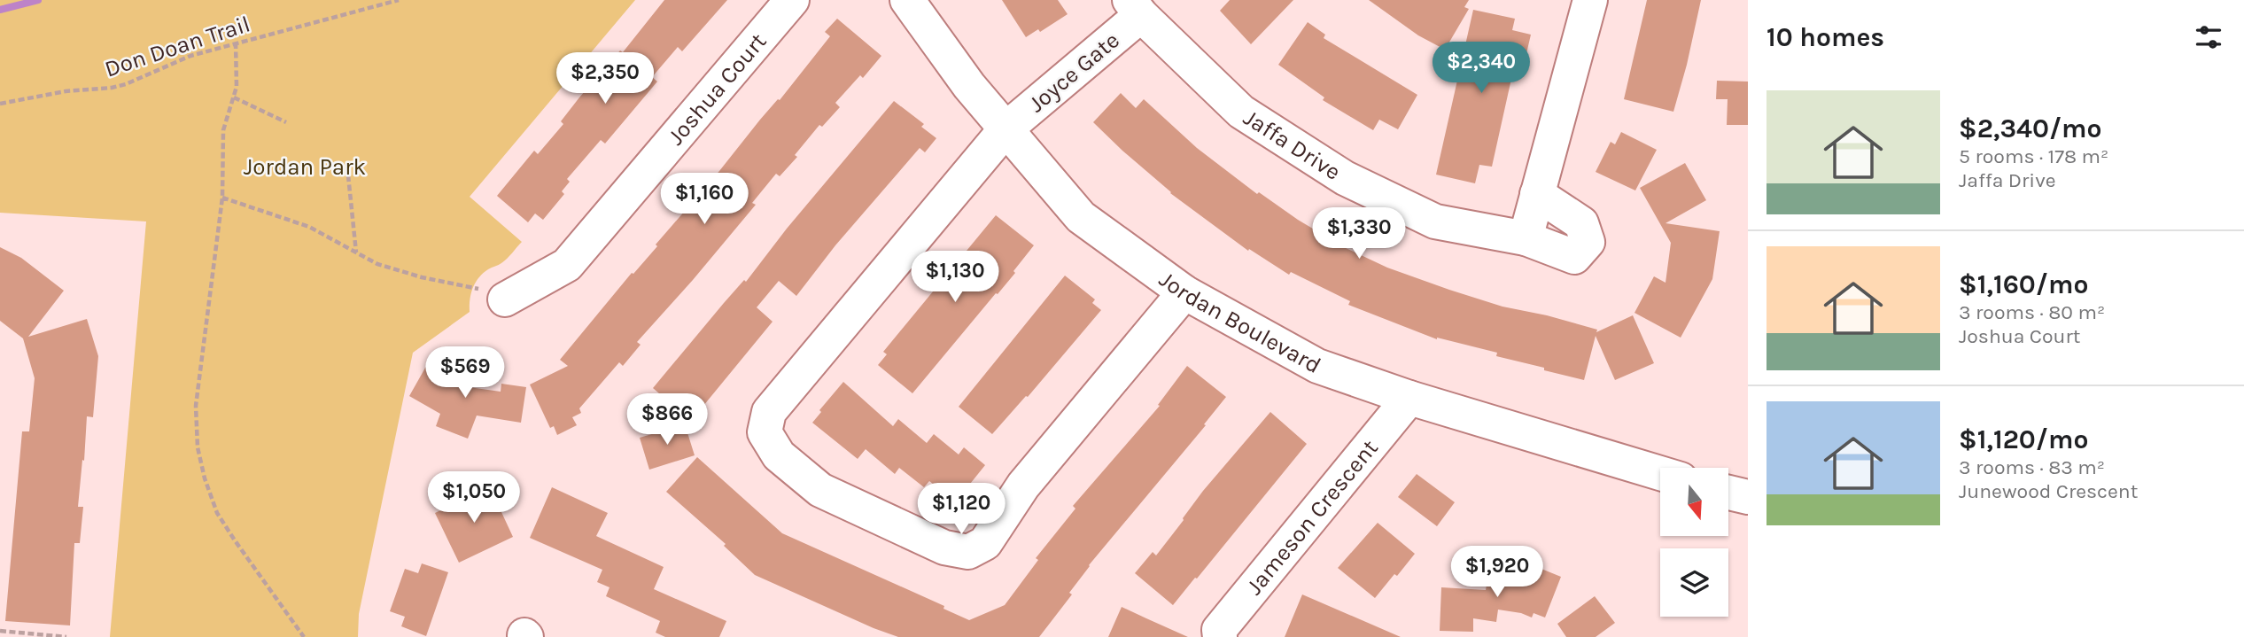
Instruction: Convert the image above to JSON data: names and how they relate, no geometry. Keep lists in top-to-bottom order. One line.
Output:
{"streets":{"street":["Joyce Gate","Joshua Court","Jaffa Drive","Jordan Boulevard","Jameson Crescent"],"path":["Don Doan Trail"]},"crossings":[["Joyce Gate","Jaffa Drive"],["Joyce Gate","Jordan Boulevard"],["Jordan Boulevard","Jameson Crescent"]],"parks":["Jordan Park"],"north":"bottom","page":{"heading":"10 homes","price":["$2,340","$2,350","$1,160","$1,330","$1,130","$569","$866","$1,050","$1,120","$1,920"],"list":[{"name":"$2,340/mo","note":"5 rooms · 178 m² · Jaffa Drive"},{"name":"$1,160/mo","note":"3 rooms · 80 m² · Joshua Court"},{"name":"$1,120/mo","note":"3 rooms · 83 m² · Junewood Crescent"}]}}
